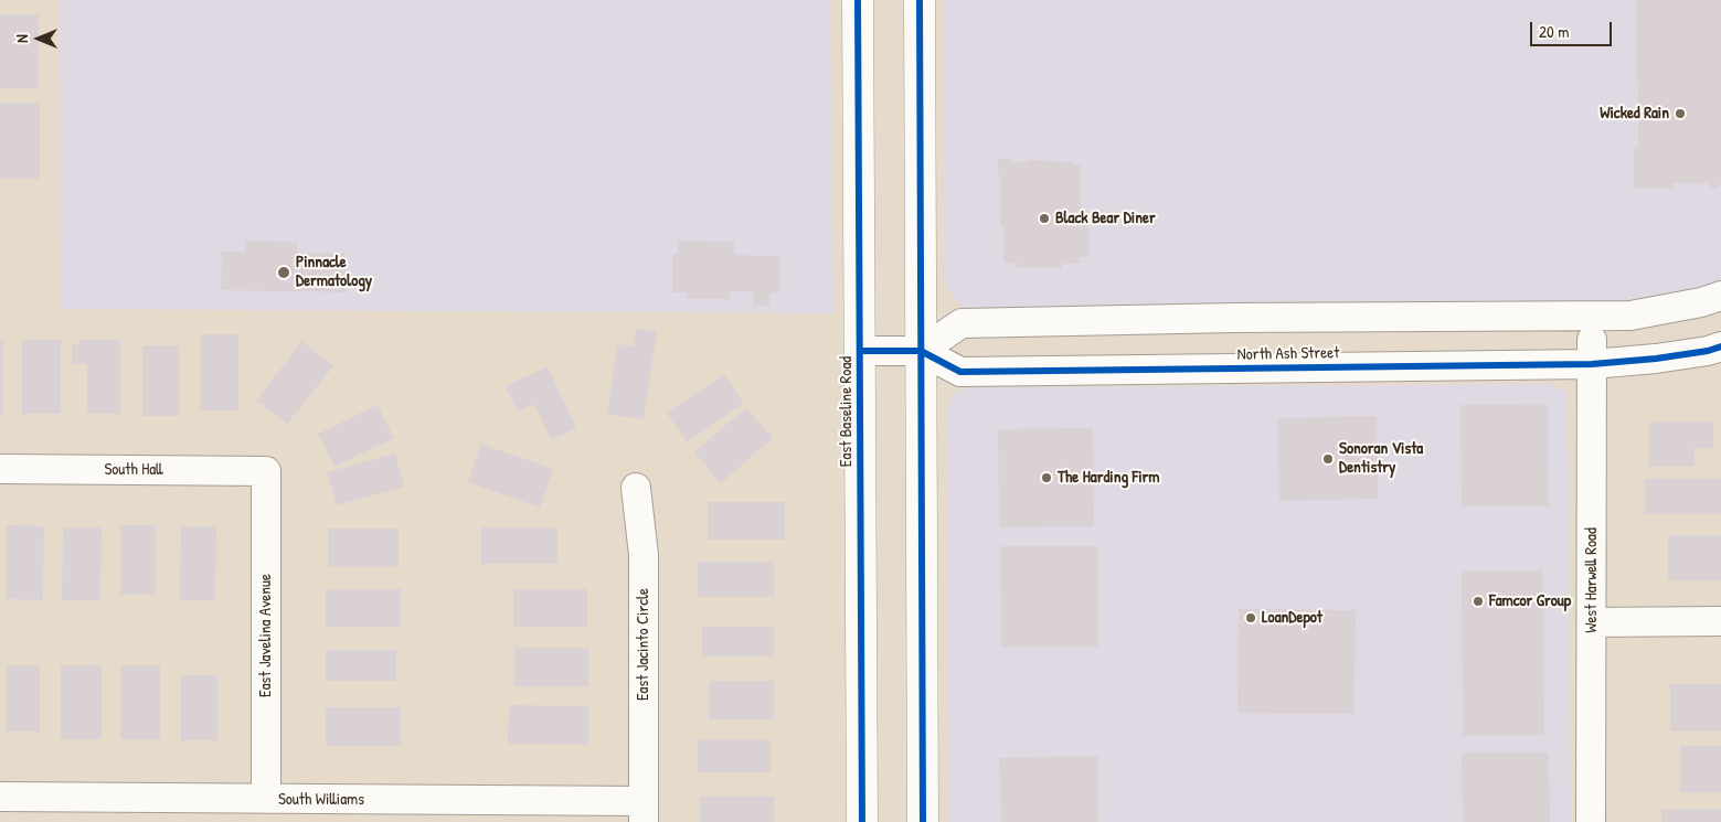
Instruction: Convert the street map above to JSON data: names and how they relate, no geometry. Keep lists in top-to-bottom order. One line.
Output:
{"streets":{"main road":["East Baseline Road"],"street":["North Ash Street","South Hall","West Harwell Road","East Javelina Avenue","East Jacinto Circle","South Williams"]},"crossings":[["North Ash Street","East Baseline Road"],["North Ash Street","West Harwell Road"],["South Hall","East Javelina Avenue"],["East Javelina Avenue","South Williams"],["East Jacinto Circle","South Williams"]],"places":["Wicked Rain","Black Bear Diner","Pinnacle Dermatology","Sonoran Vista Dentistry","The Harding Firm","Famcor Group","LoanDepot"],"scale_bar":"20 m","north":"left"}
